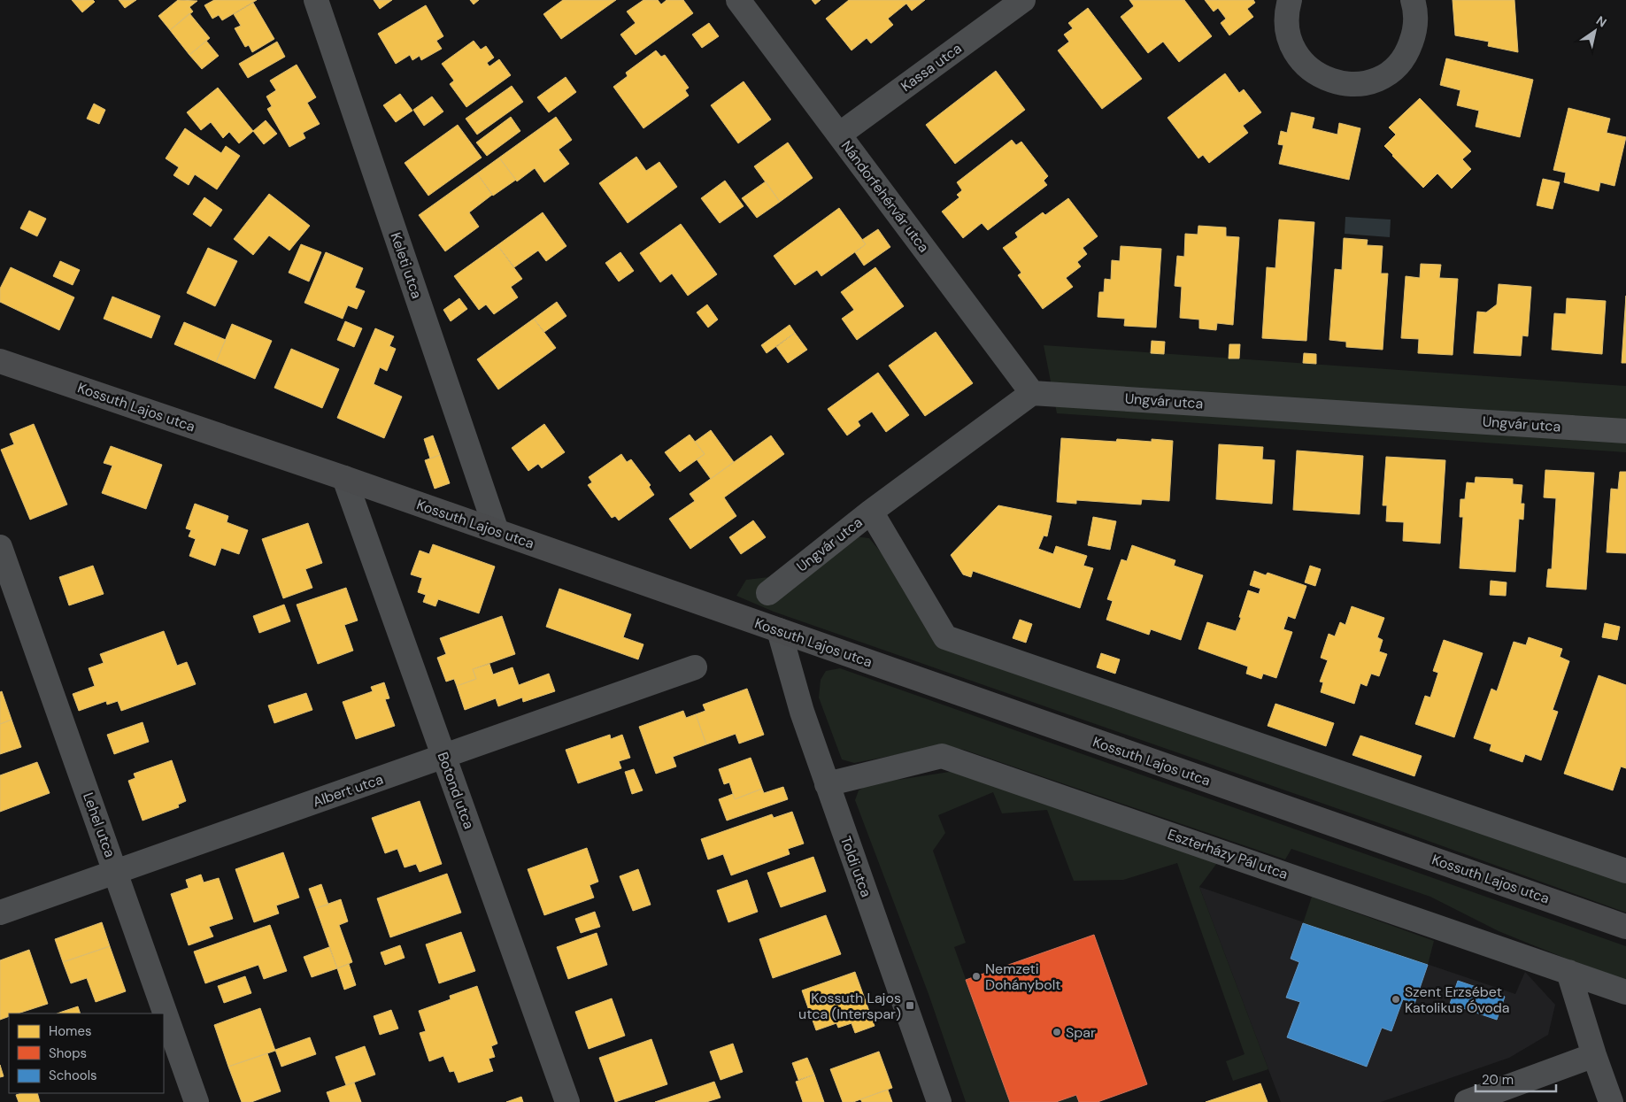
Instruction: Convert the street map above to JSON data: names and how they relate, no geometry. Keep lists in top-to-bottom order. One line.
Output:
{"streets":{"street":["Kassa utca","Nándorfehérvár utca","Keleti utca","Ungvár utca","Kossuth Lajos utca","Albert utca","Botond utca","Lehel utca","Eszterházy Pál utca","Toldi utca"]},"crossings":[["Kassa utca","Nándorfehérvár utca"],["Nándorfehérvár utca","Ungvár utca"],["Keleti utca","Kossuth Lajos utca"],["Kossuth Lajos utca","Botond utca"],["Kossuth Lajos utca","Toldi utca"],["Albert utca","Botond utca"],["Albert utca","Lehel utca"],["Eszterházy Pál utca","Toldi utca"]],"places":{"other":["Nemzeti Dohánybolt","Szent Erzsébet Katolikus Óvoda","Spar"],"transit":["Kossuth Lajos utca (Interspar)"]},"legend":["Homes","Shops","Schools"],"scale_bar":"20 m","north":"top right"}
